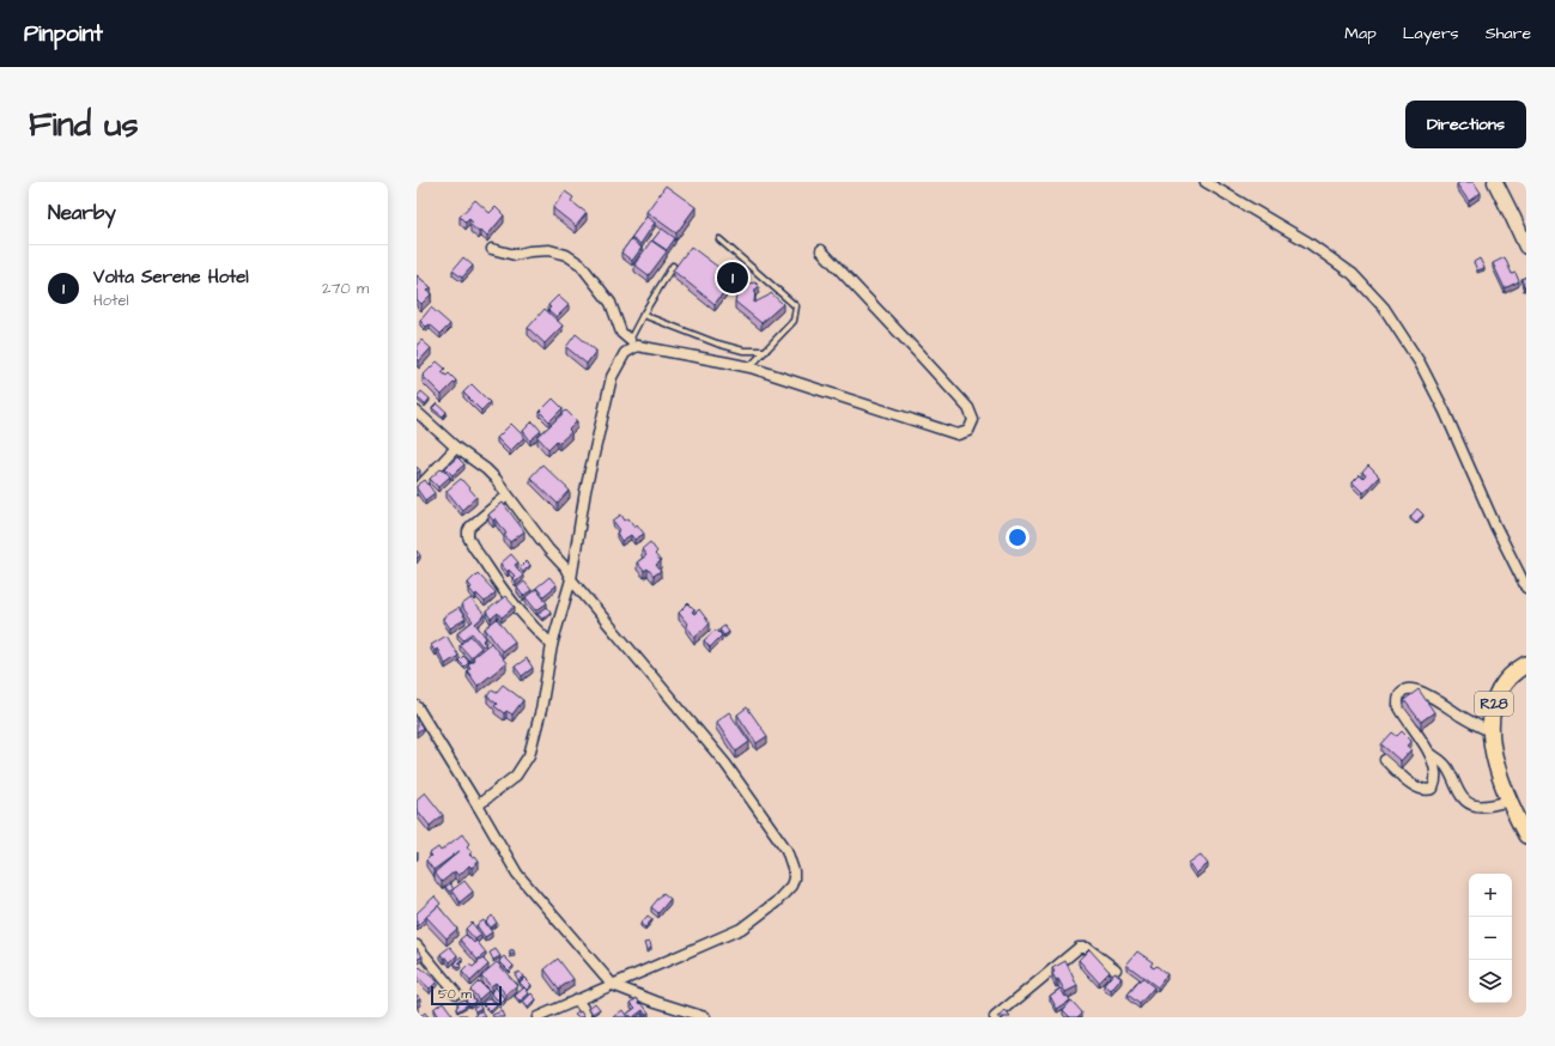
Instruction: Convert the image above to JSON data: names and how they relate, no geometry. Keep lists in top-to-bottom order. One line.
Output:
{"streets":{"main road":["R28"]},"scale_bar":"50 m","page":{"header":"Pinpoint","nav":["Map","Layers","Share"],"buttons":"Directions","title":"Find us","heading":"Nearby","list":[{"mark":"1","name":"Volta Serene Hotel","note":"Hotel","value":"270 m"}],"pins":"1","map_buttons":["+","−"],"scale":"50 m"}}
